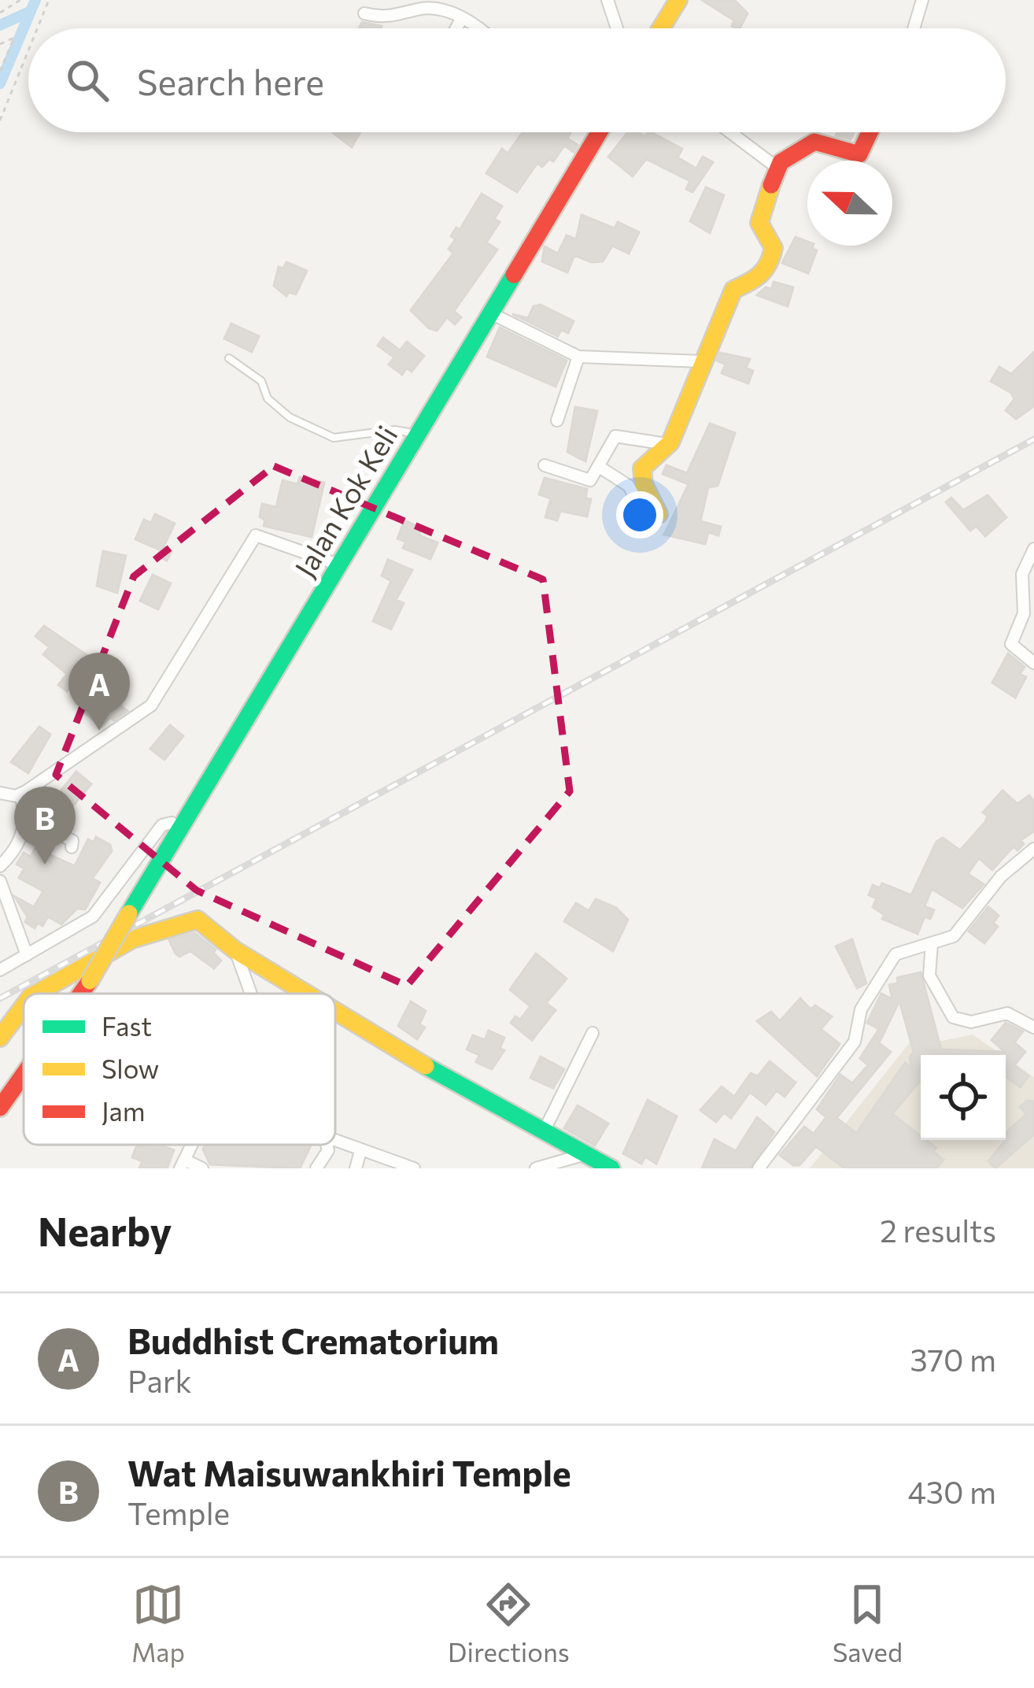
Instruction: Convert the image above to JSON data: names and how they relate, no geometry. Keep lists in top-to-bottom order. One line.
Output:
{"streets":{"street":["Jalan Kok Keli"]},"legend":["Fast","Slow","Jam"],"north":"left","page":{"search":"Search here","pins":["A","B"],"heading":["Nearby","2 results"],"list":[{"mark":"A","name":"Buddhist Crematorium","note":"Park","value":"370 m"},{"mark":"B","name":"Wat Maisuwankhiri Temple","note":"Temple","value":"430 m"}],"nav":["Map","Directions","Saved"]}}
